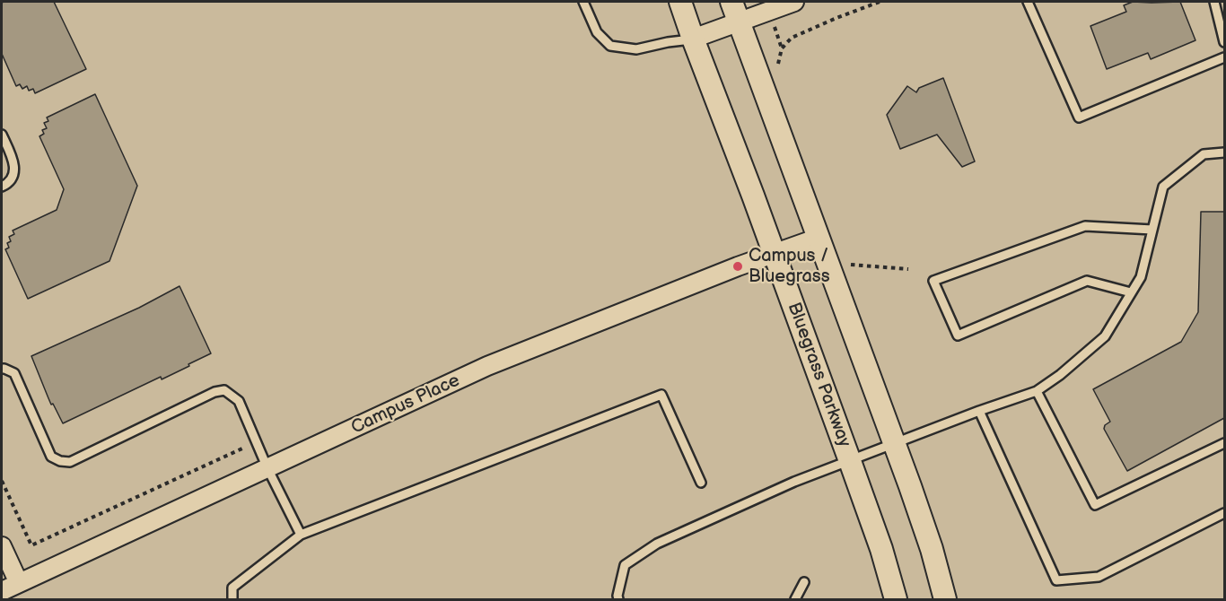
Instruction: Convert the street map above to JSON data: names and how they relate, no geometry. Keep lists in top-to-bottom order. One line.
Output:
{"streets":{"street":["Bluegrass Parkway","Campus Place"]},"crossings":[["Bluegrass Parkway","Campus Place"]],"places":["Campus / Bluegrass"]}
